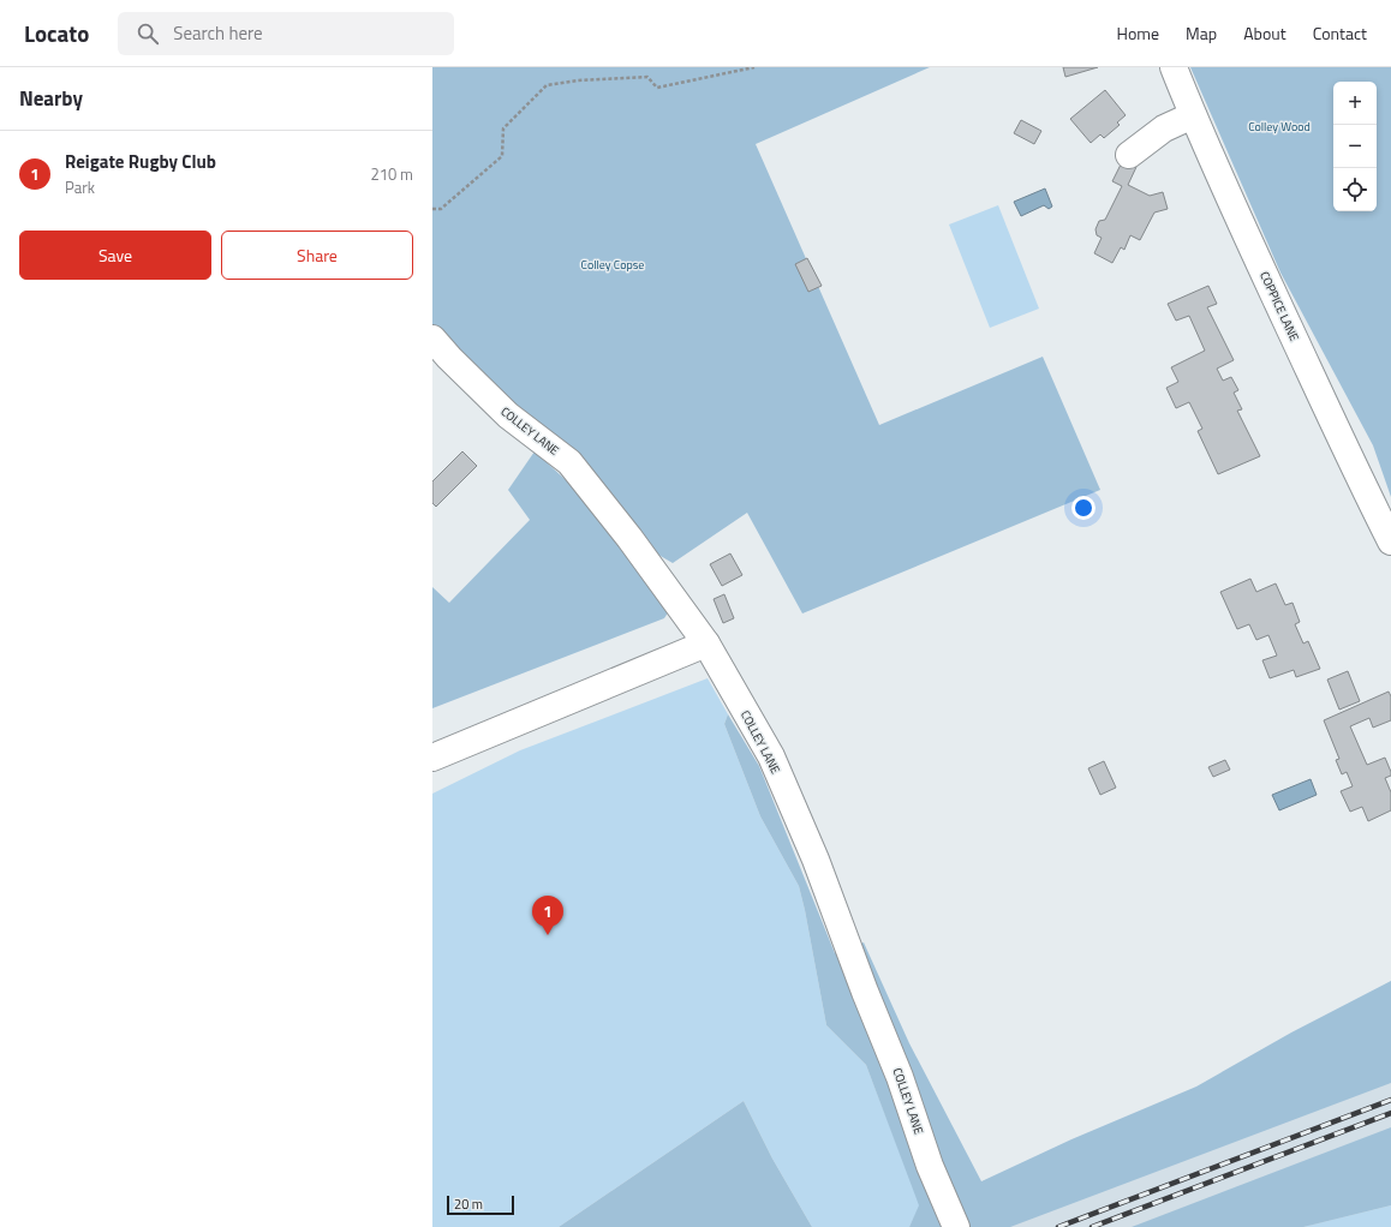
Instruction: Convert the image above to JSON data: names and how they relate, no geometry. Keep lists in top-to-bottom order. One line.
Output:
{"streets":{"street":["COPPICE LANE","COLLEY LANE"]},"parks":["Colley Wood","Colley Copse"],"scale_bar":"20 m","page":{"header":"Locato","search":"Search here","nav":["Home","Map","About","Contact"],"heading":"Nearby","map_buttons":["+","−"],"list":[{"mark":"1","name":"Reigate Rugby Club","note":"Park","value":"210 m"}],"buttons":["Save","Share"],"pins":"1","scale":"20 m"}}
